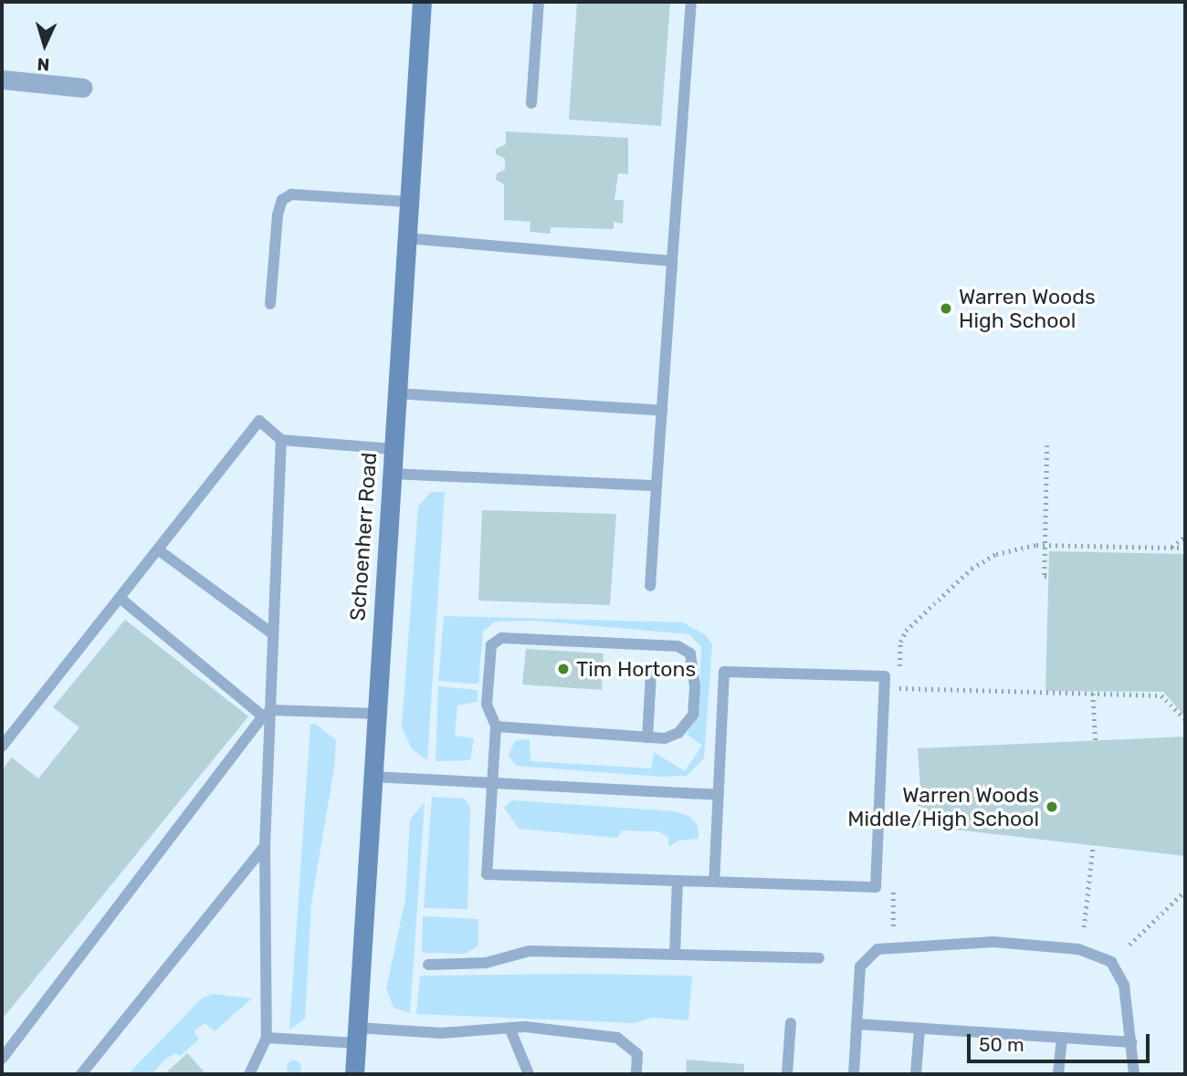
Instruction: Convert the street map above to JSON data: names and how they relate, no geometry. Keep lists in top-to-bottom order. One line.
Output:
{"streets":{"main road":["Schoenherr Road"]},"places":["Warren Woods High School","Tim Hortons","Warren Woods Middle/High School"],"scale_bar":"50 m","north":"bottom"}
